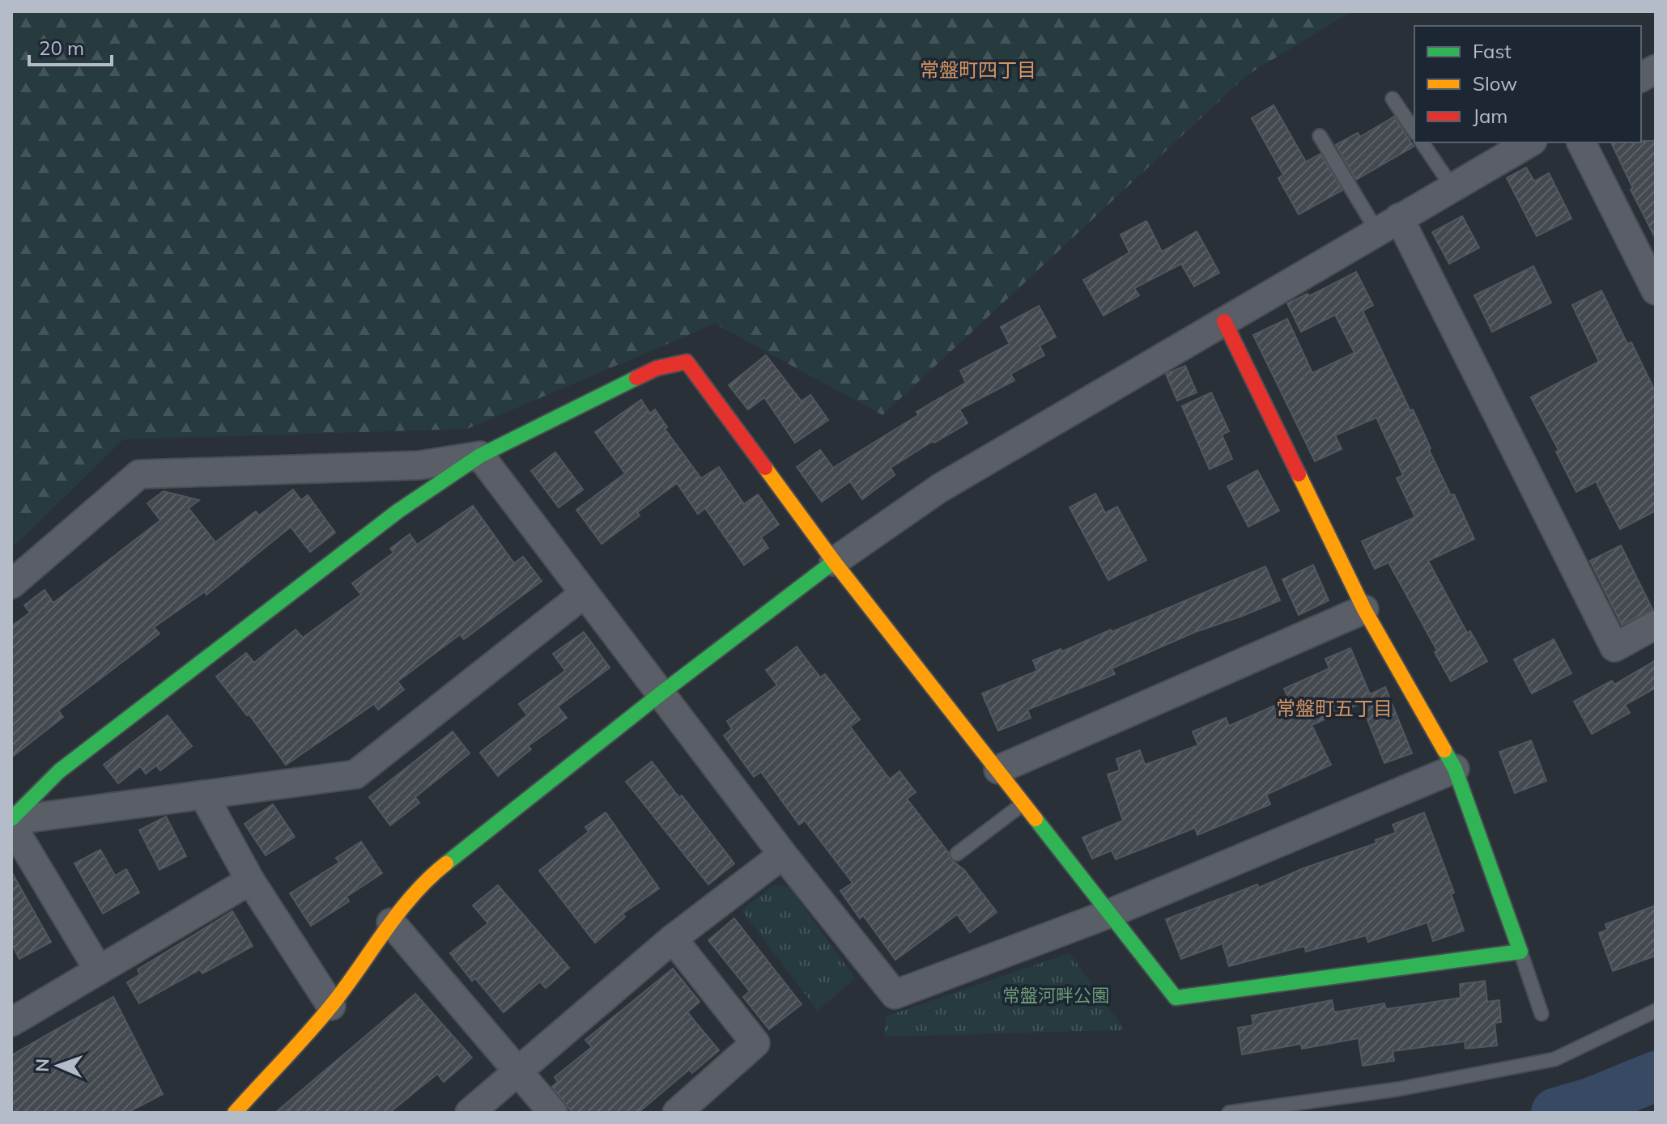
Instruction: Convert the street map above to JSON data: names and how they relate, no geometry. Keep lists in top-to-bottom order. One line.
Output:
{"districts":["常盤町四丁目","常盤町五丁目"],"parks":["常盤河畔公園"],"legend":["Fast","Slow","Jam"],"scale_bar":"20 m","north":"left"}
